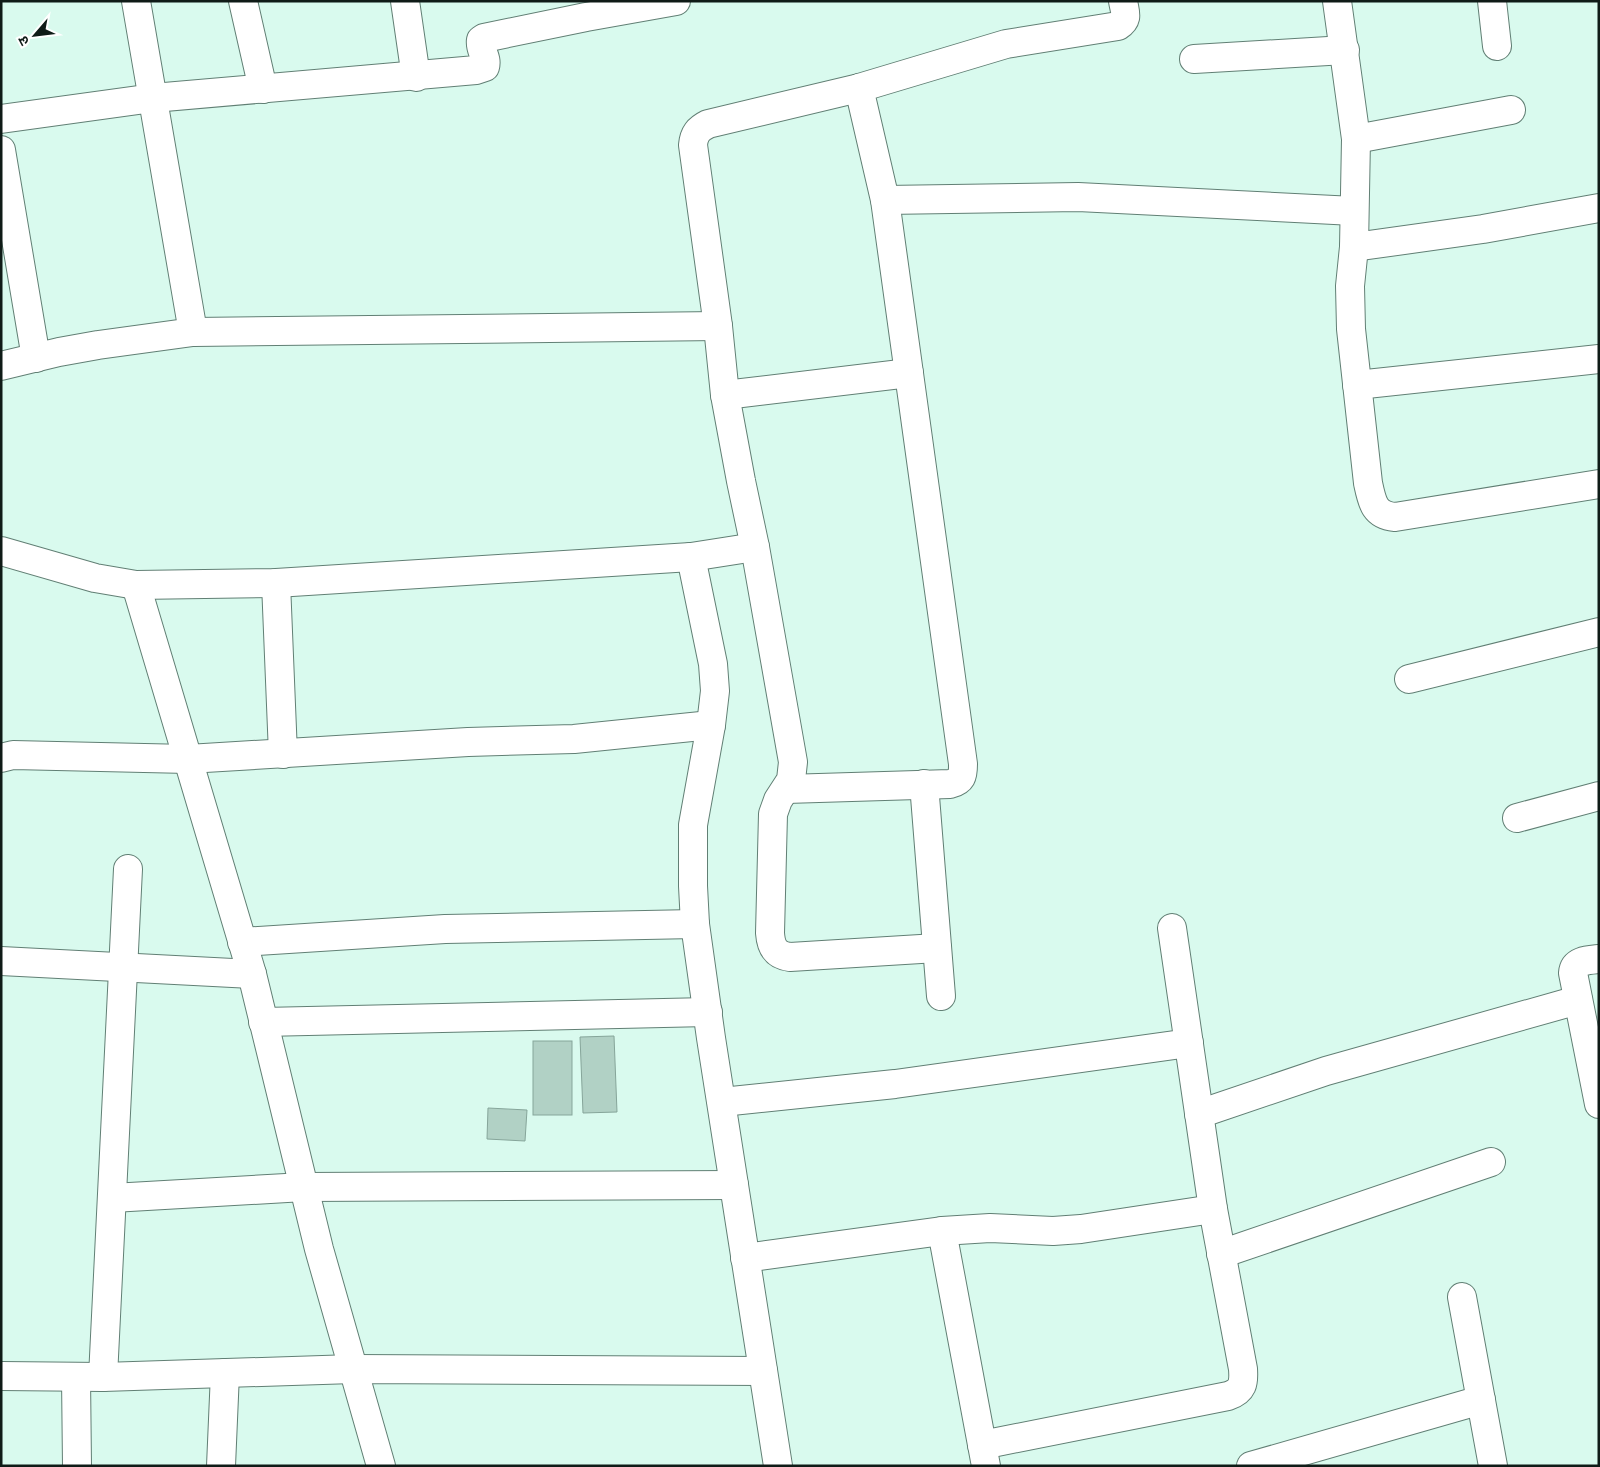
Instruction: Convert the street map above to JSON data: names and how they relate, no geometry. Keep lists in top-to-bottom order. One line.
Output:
{"north":"bottom left"}
